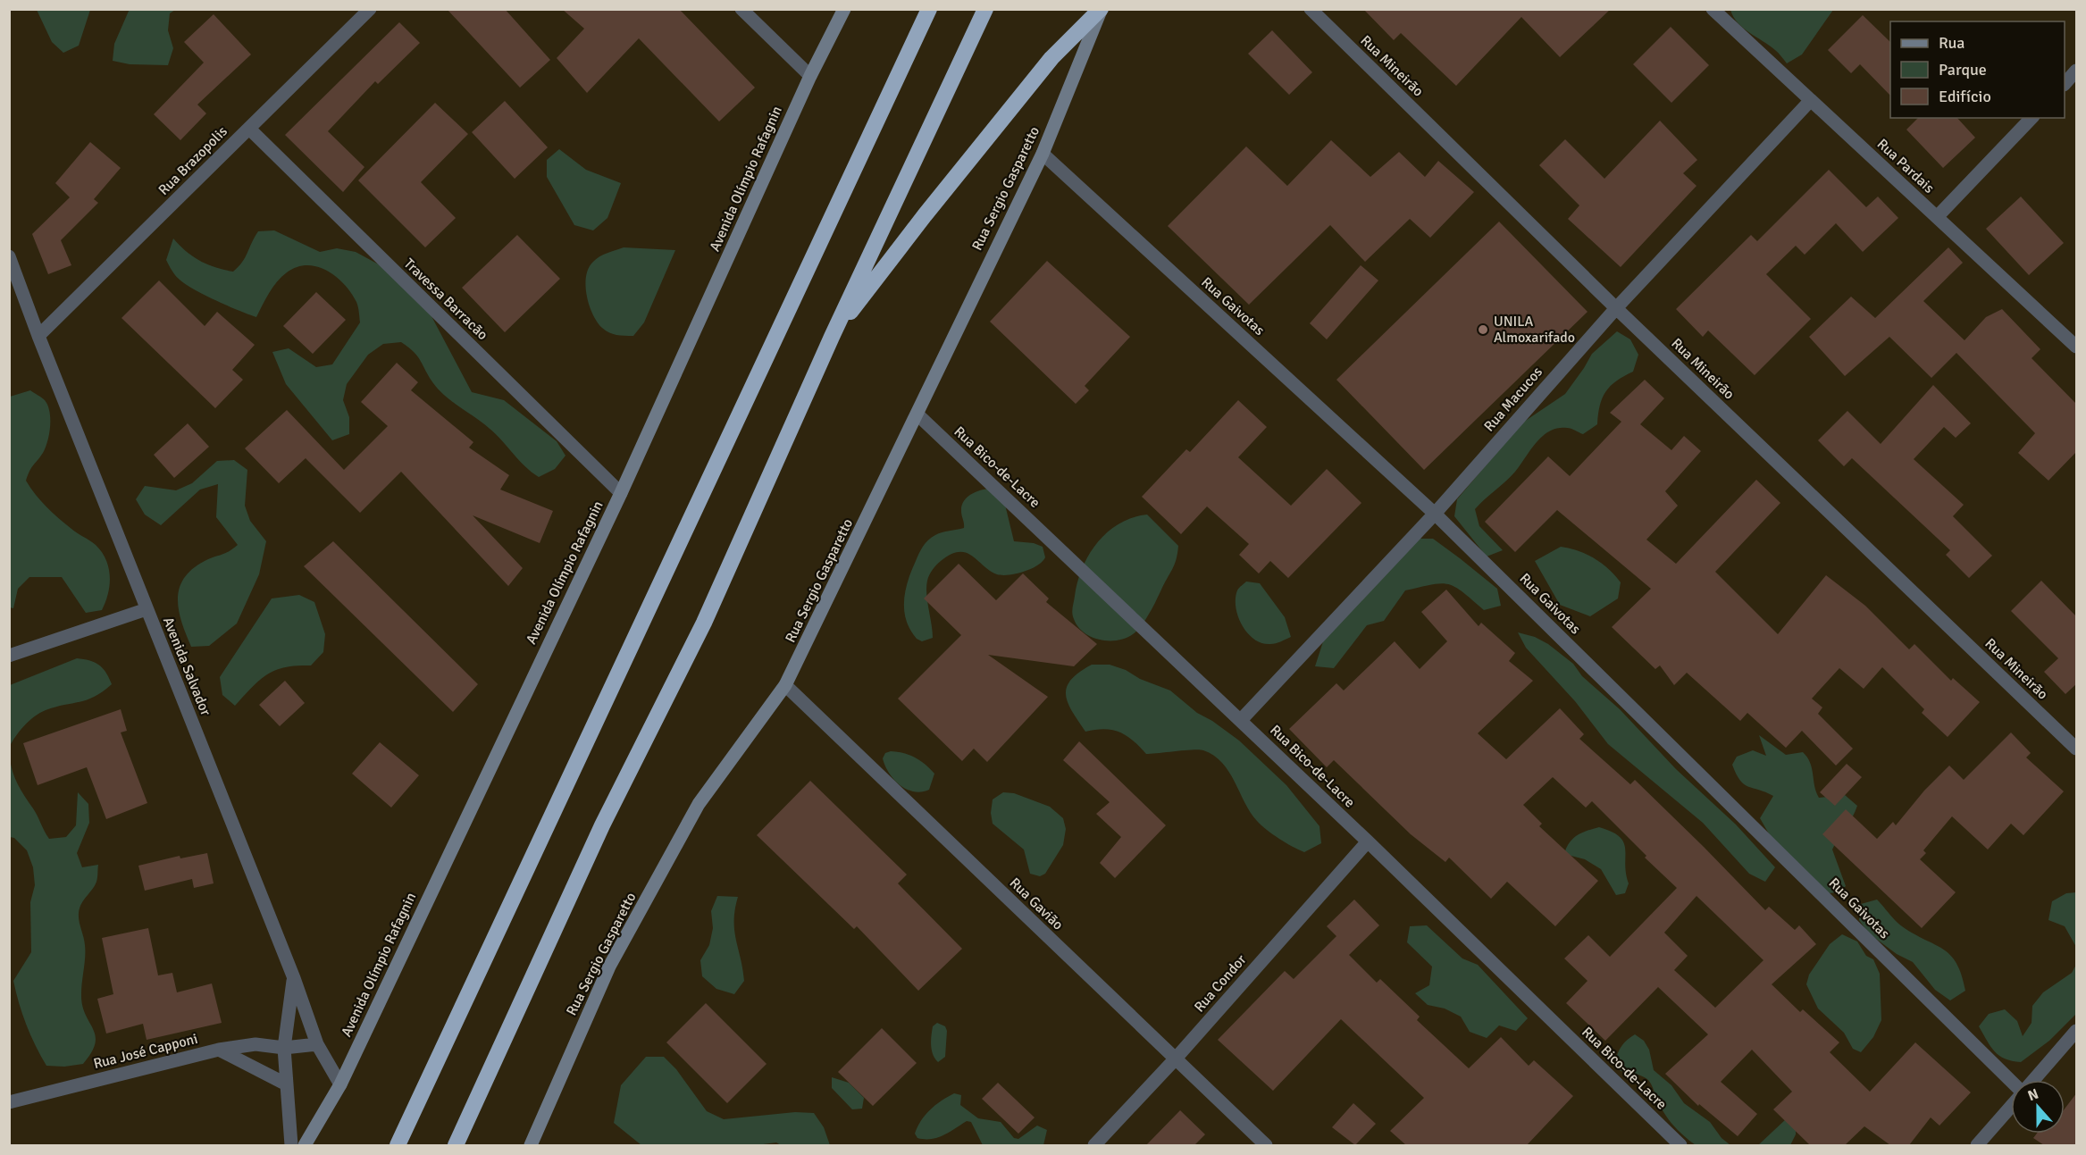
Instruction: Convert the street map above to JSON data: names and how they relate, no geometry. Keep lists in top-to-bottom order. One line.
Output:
{"streets":{"street":["Rua Mineirão","Rua Brazopolis","Rua Pardais","Avenida Olímpio Rafagnin","Rua Sergio Gasparetto","Travessa Barracão","Rua Gaivotas","Rua Macucos","Rua Bico-de-Lacre","Avenida Salvador","Rua Gavião","Rua Condor","Rua José Capponi"]},"crossings":[["Rua Mineirão","Rua Macucos"],["Rua Brazopolis","Travessa Barracão"],["Rua Brazopolis","Avenida Salvador"],["Rua Pardais","Rua Macucos"],["Avenida Olímpio Rafagnin","Travessa Barracão"],["Avenida Olímpio Rafagnin","Avenida Salvador"],["Rua Sergio Gasparetto","Rua Gaivotas"],["Rua Sergio Gasparetto","Rua Bico-de-Lacre"],["Rua Sergio Gasparetto","Rua Gavião"],["Rua Gaivotas","Rua Macucos"],["Rua Macucos","Rua Bico-de-Lacre"],["Rua Bico-de-Lacre","Rua Condor"],["Rua Gavião","Rua Condor"]],"places":["UNILA Almoxarifado"],"legend":["Rua","Parque","Edifício"],"north":"top"}
